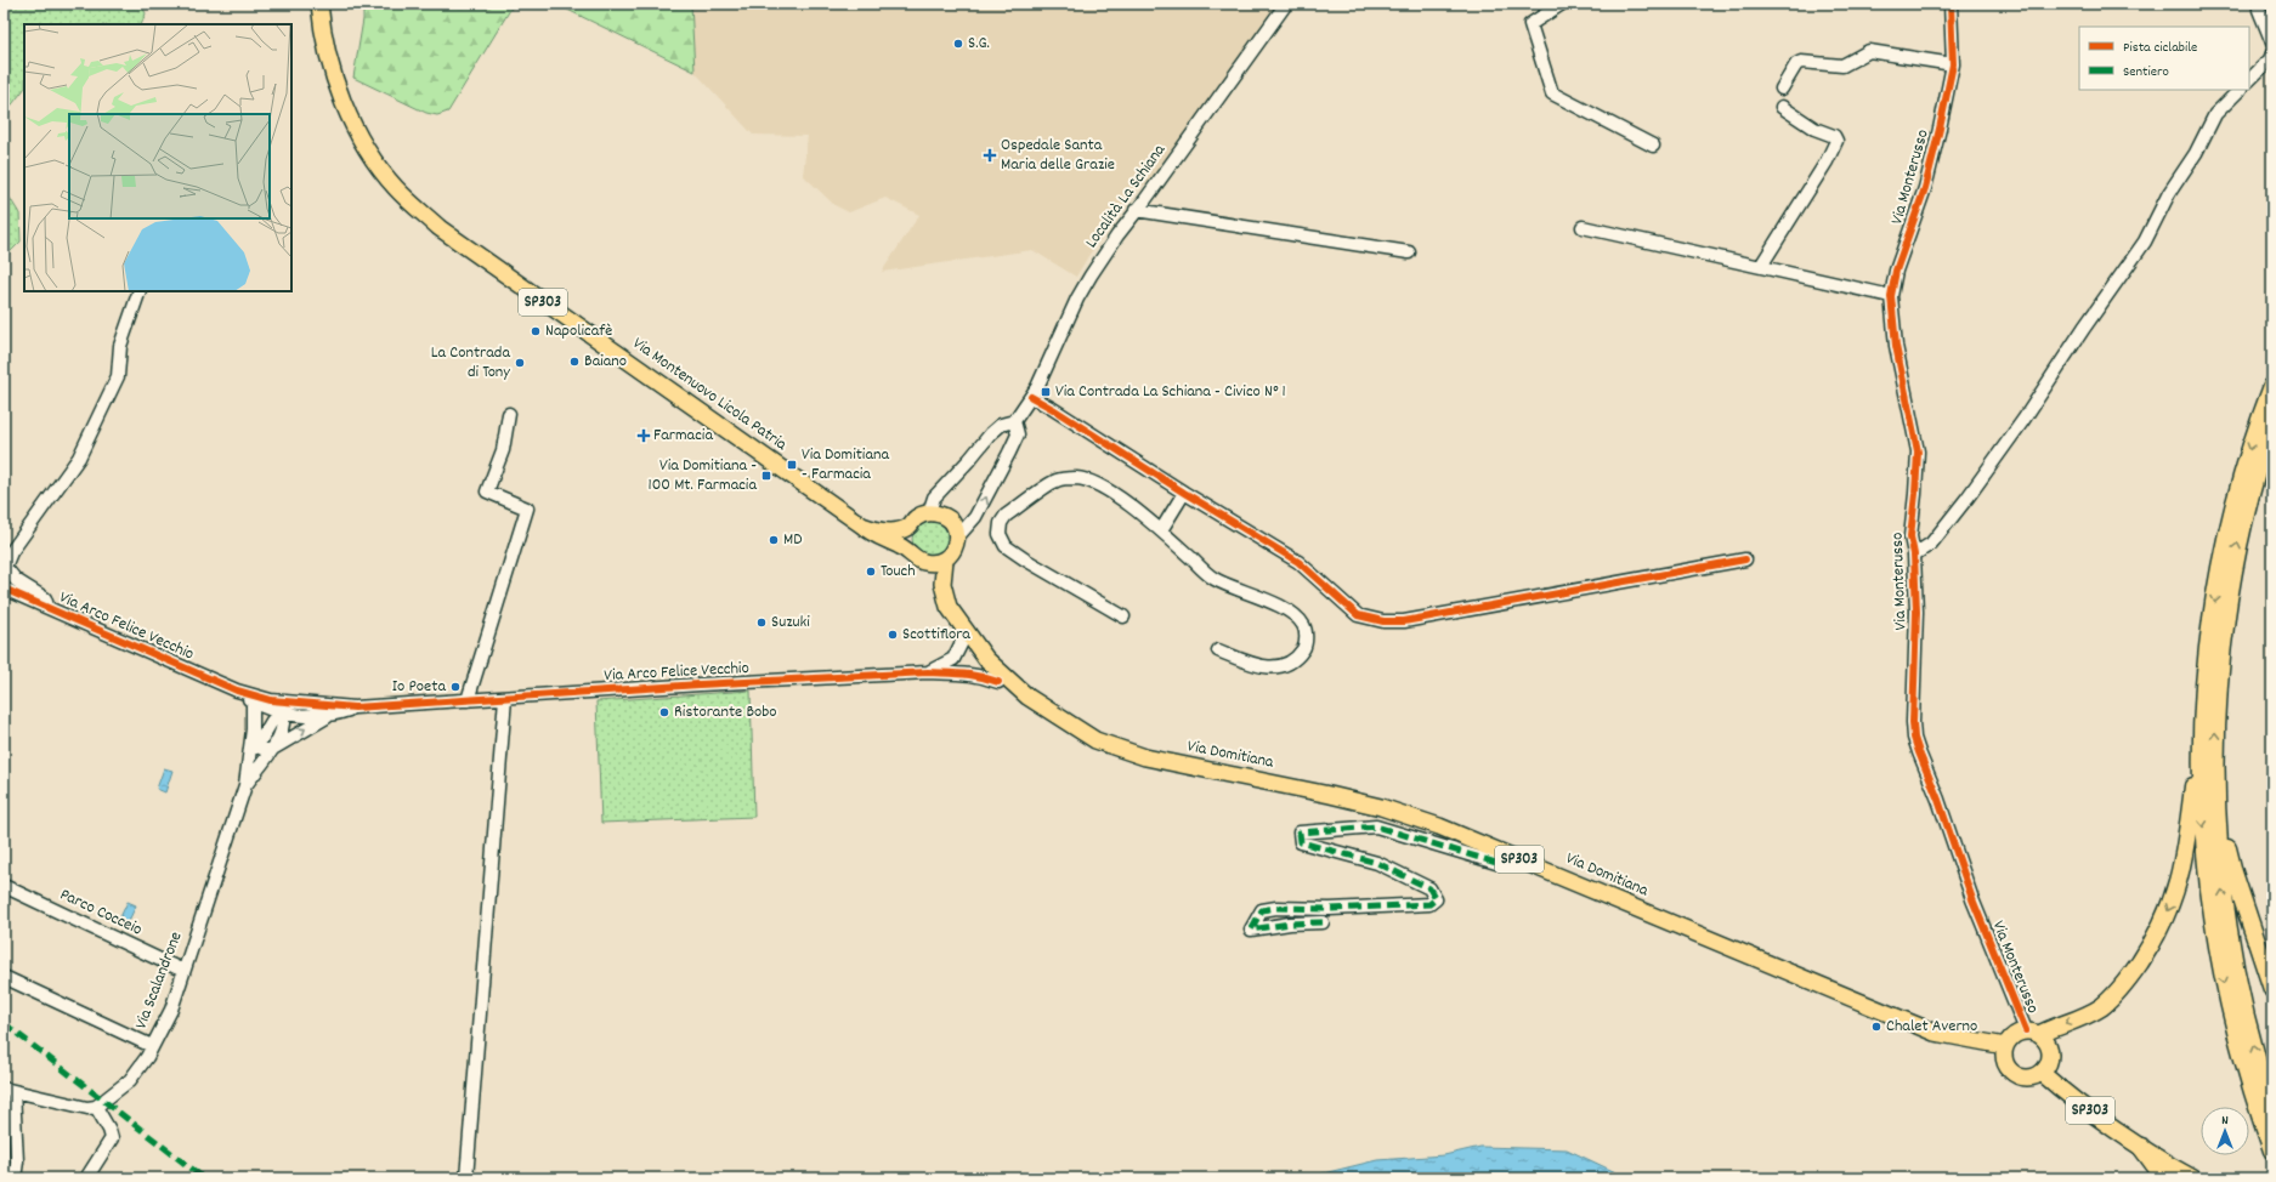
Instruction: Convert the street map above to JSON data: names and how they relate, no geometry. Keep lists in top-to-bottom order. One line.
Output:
{"streets":{"main road":["SP303","Via Montenuovo Licola Patria","Via Domitiana"],"street":["Via Monterusso","Località La Schiana","Via Arco Felice Vecchio","Parco Cocceio","Via Scalandrone"]},"crossings":[["Via Monterusso","SP303"],["Via Monterusso","Via Domitiana"],["Località La Schiana","Via Montenuovo Licola Patria"],["Località La Schiana","Via Domitiana"],["SP303","Via Domitiana"],["Via Montenuovo Licola Patria","Via Domitiana"],["Via Arco Felice Vecchio","Via Domitiana"],["Parco Cocceio","Via Scalandrone"]],"places":{"other":["S.G.","Napolicafè","Baiano","La Contrada di Tony","MD","Touch","Suzuki","Scottiflora","Io Poeta","Ristorante Bobo","Chalet Averno"],"health":["Ospedale Santa Maria delle Grazie","Farmacia"],"transit":["Via Contrada La Schiana - Civico N° 1","Via Domitiana - Farmacia","Via Domitiana - 100 Mt. Farmacia"]},"legend":["Pista ciclabile","Sentiero"],"north":"top"}
